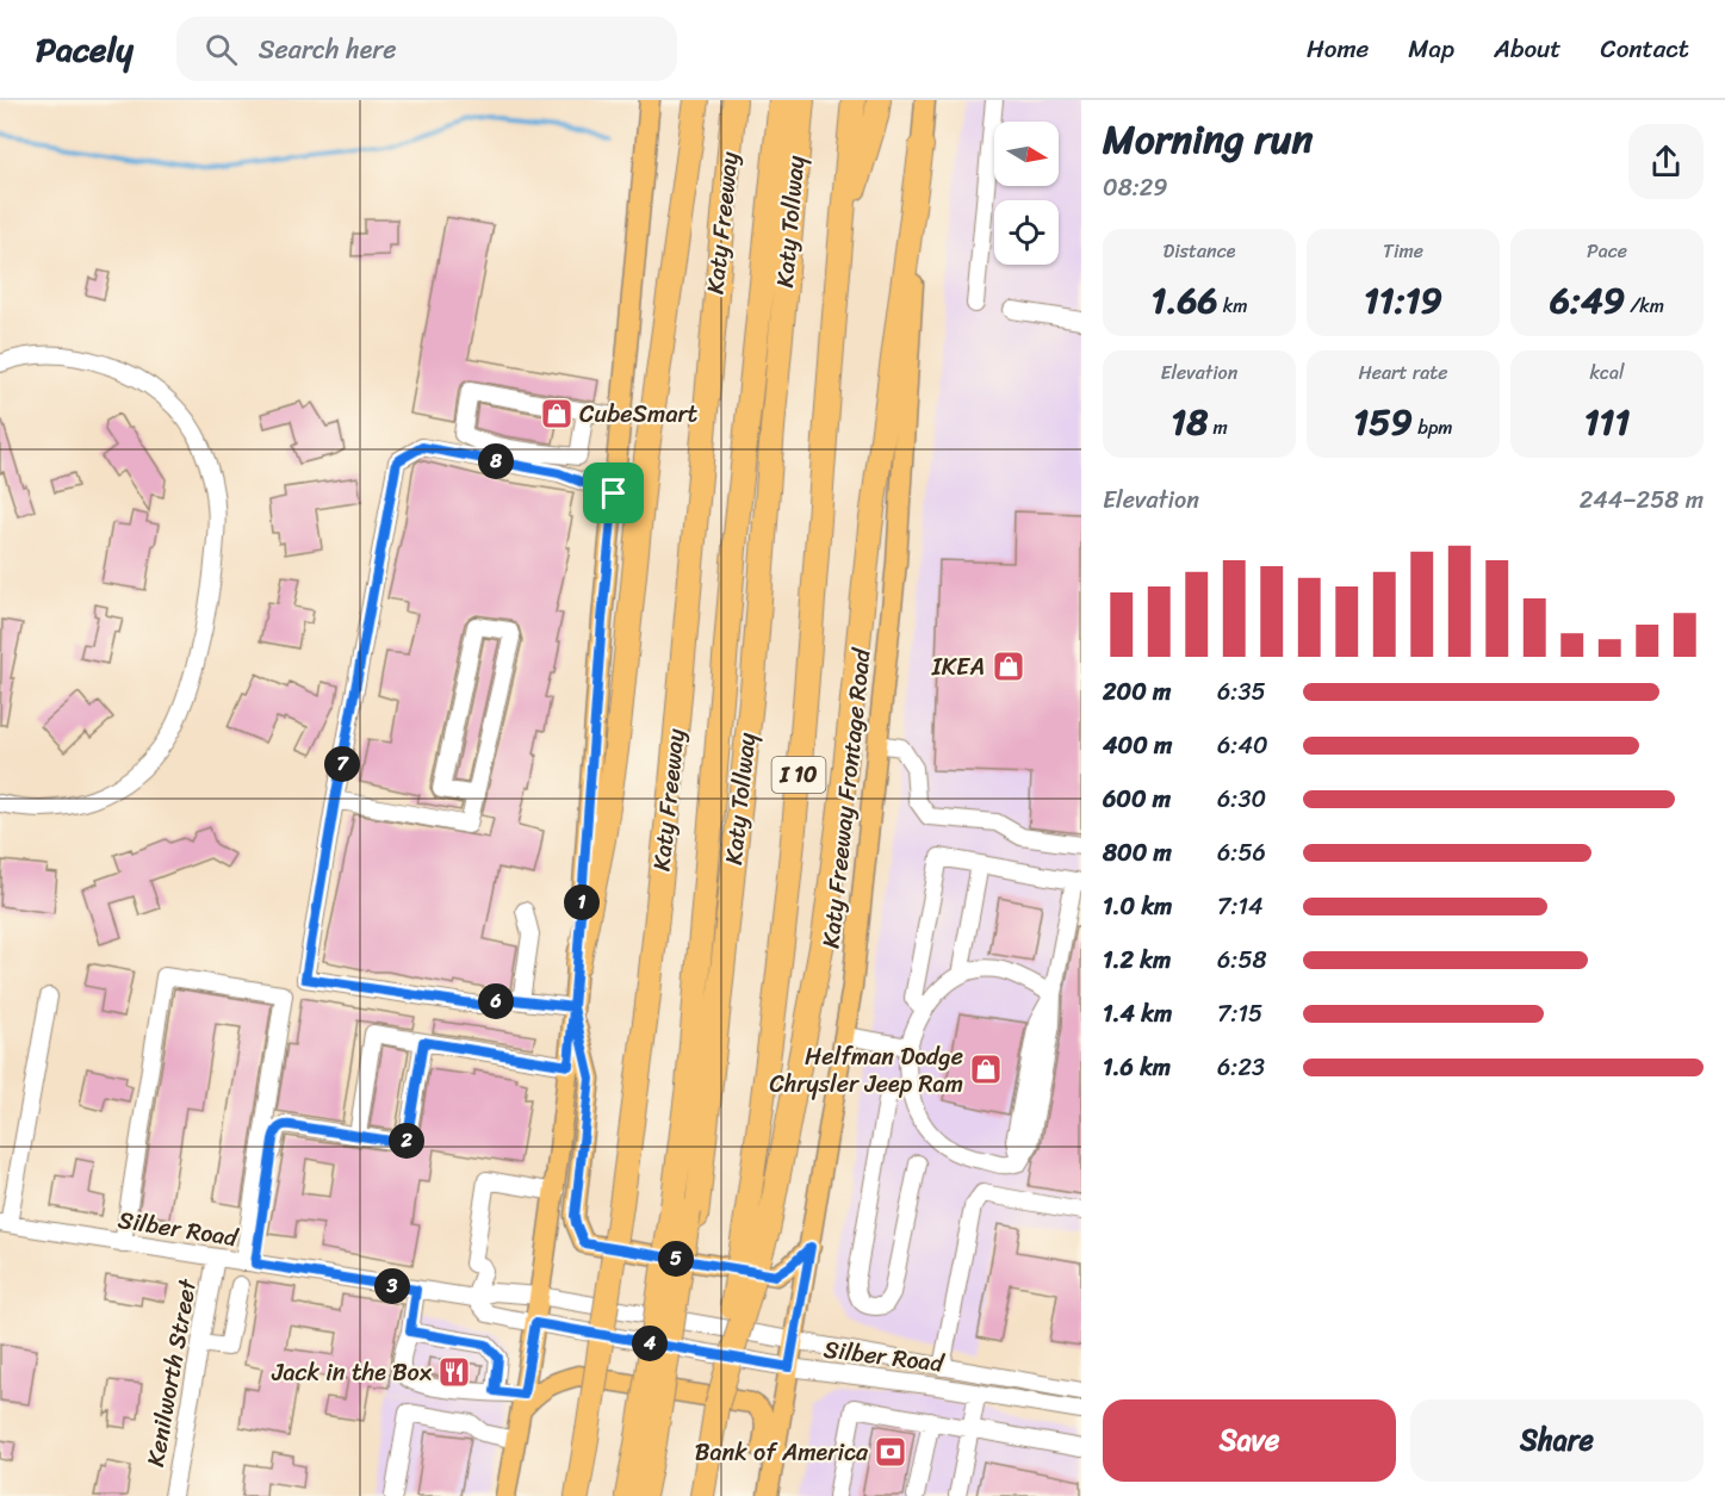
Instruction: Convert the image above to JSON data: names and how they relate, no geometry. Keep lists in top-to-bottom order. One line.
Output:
{"streets":{"highway":["Katy Tollway","Katy Freeway","I 10"],"main road":["Katy Freeway Frontage Road"],"street":["Silber Road","Kenilworth Street"]},"crossings":[["Katy Freeway Frontage Road","Silber Road"],["Silber Road","Kenilworth Street"]],"places":{"shop":["CubeSmart","IKEA","Helfman Dodge Chrysler Jeep Ram"],"restaurant":["Jack in the Box"],"bank":["Bank of America"]},"north":"right","page":{"header":"Pacely","search":"Search here","nav":["Home","Map","About","Contact"],"heading":["Morning run","08:29"],"stats":[["Distance","1.66 km"],["Time","11:19"],["Pace","6:49 /km"],["Elevation","18 m"],["Heart rate","159 bpm"],["kcal","111"]],"pins":["8","7","1","6","2","5","3","4"],"chart":["Elevation","244–258 m"],"list":[{"name":"200 m","note":"6:35"},{"name":"400 m","note":"6:40"},{"name":"600 m","note":"6:30"},{"name":"800 m","note":"6:56"},{"name":"1.0 km","note":"7:14"},{"name":"1.2 km","note":"6:58"},{"name":"1.4 km","note":"7:15"},{"name":"1.6 km","note":"6:23"}],"buttons":["Save","Share"]}}
